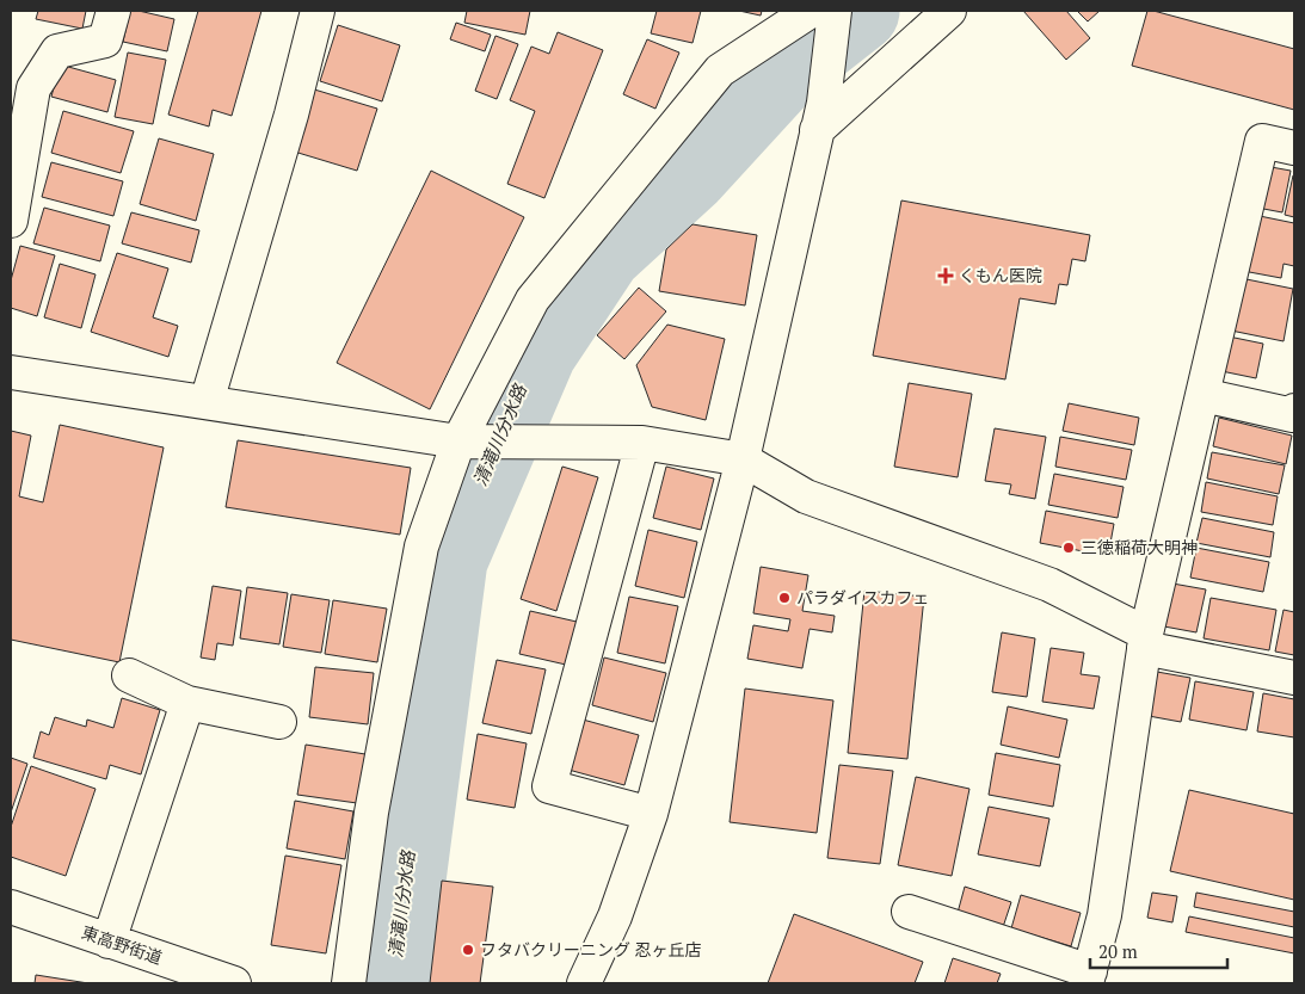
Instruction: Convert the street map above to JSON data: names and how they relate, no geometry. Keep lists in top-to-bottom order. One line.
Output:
{"streets":{"street":["東高野街道"]},"water":["清滝川分水路"],"places":{"health":["くもん医院"],"other":["三徳稲荷大明神","パラダイスカフェ","フタバクリーニング 忍ヶ丘店"]},"scale_bar":"20 m"}
